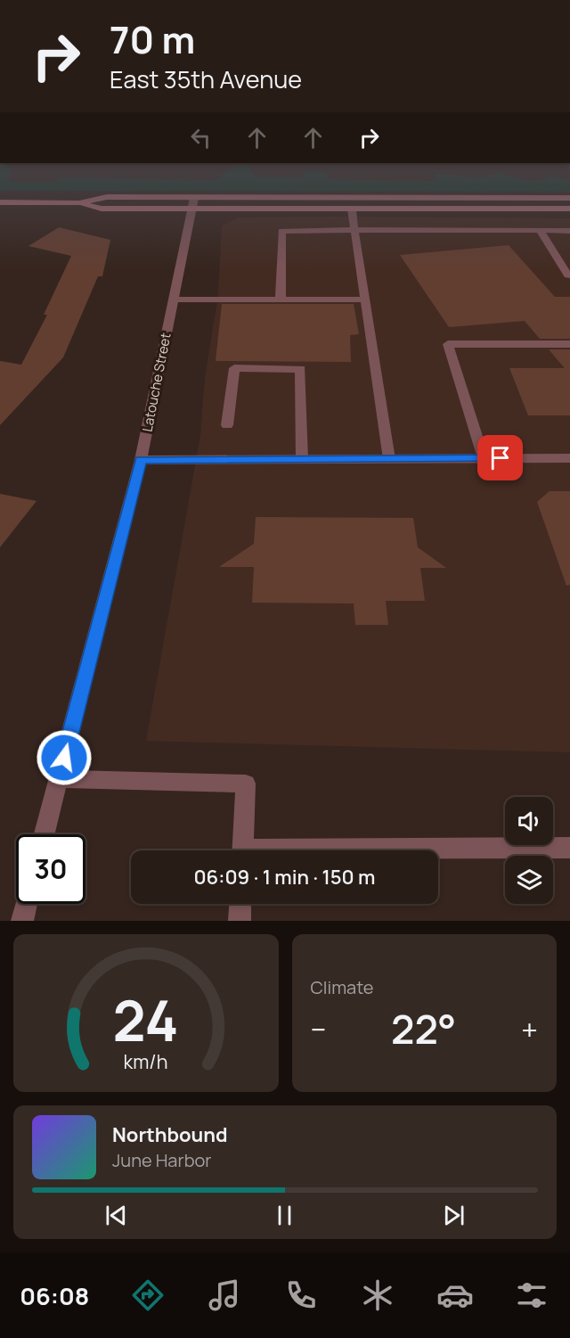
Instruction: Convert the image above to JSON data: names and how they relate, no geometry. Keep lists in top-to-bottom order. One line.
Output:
{"streets":{"street":["Latouche Street"]},"page":{"turn":["70 m","East 35th Avenue"],"limit":"30","trip":"06:09 · 1 min · 150 m","tile":"Climate","heat":["−","22°","+"],"song":["Northbound","June Harbor"],"tabs":"06:08","gauge":["24","km/h"]}}
